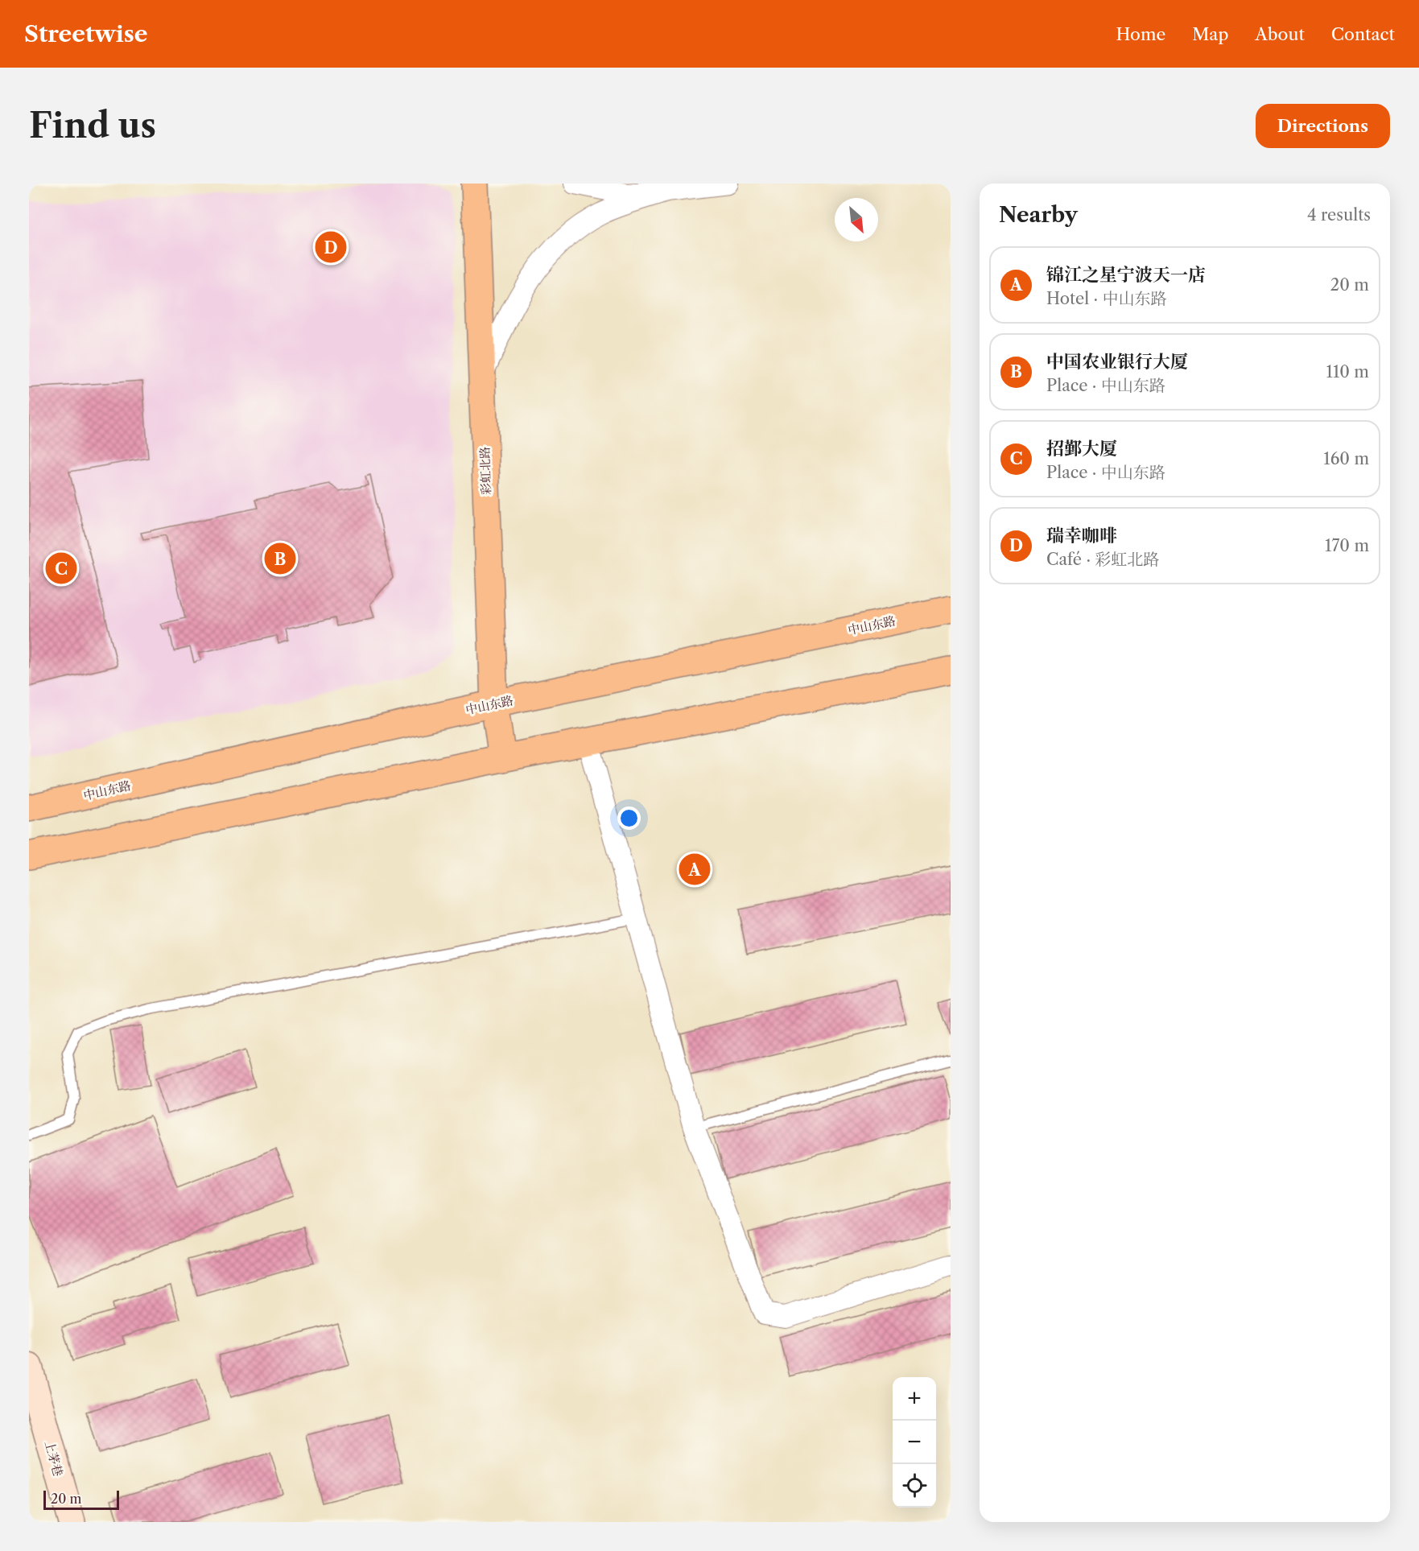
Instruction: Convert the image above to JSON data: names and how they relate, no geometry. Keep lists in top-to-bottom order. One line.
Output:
{"streets":{"main road":["彩虹北路","中山东路"],"street":["上茅巷"]},"crossings":[["彩虹北路","中山东路"]],"scale_bar":"20 m","north":"bottom right","page":{"header":"Streetwise","nav":["Home","Map","About","Contact"],"buttons":"Directions","title":"Find us","heading":["Nearby","4 results"],"pins":["D","B","C","A"],"list":[{"mark":"A","name":"锦江之星宁波天一店","note":"Hotel · 中山东路","value":"20 m"},{"mark":"B","name":"中国农业银行大厦","note":"Place · 中山东路","value":"110 m"},{"mark":"C","name":"招鄞大厦","note":"Place · 中山东路","value":"160 m"},{"mark":"D","name":"瑞幸咖啡","note":"Café · 彩虹北路","value":"170 m"}],"map_buttons":["+","−"],"scale":"20 m"}}
